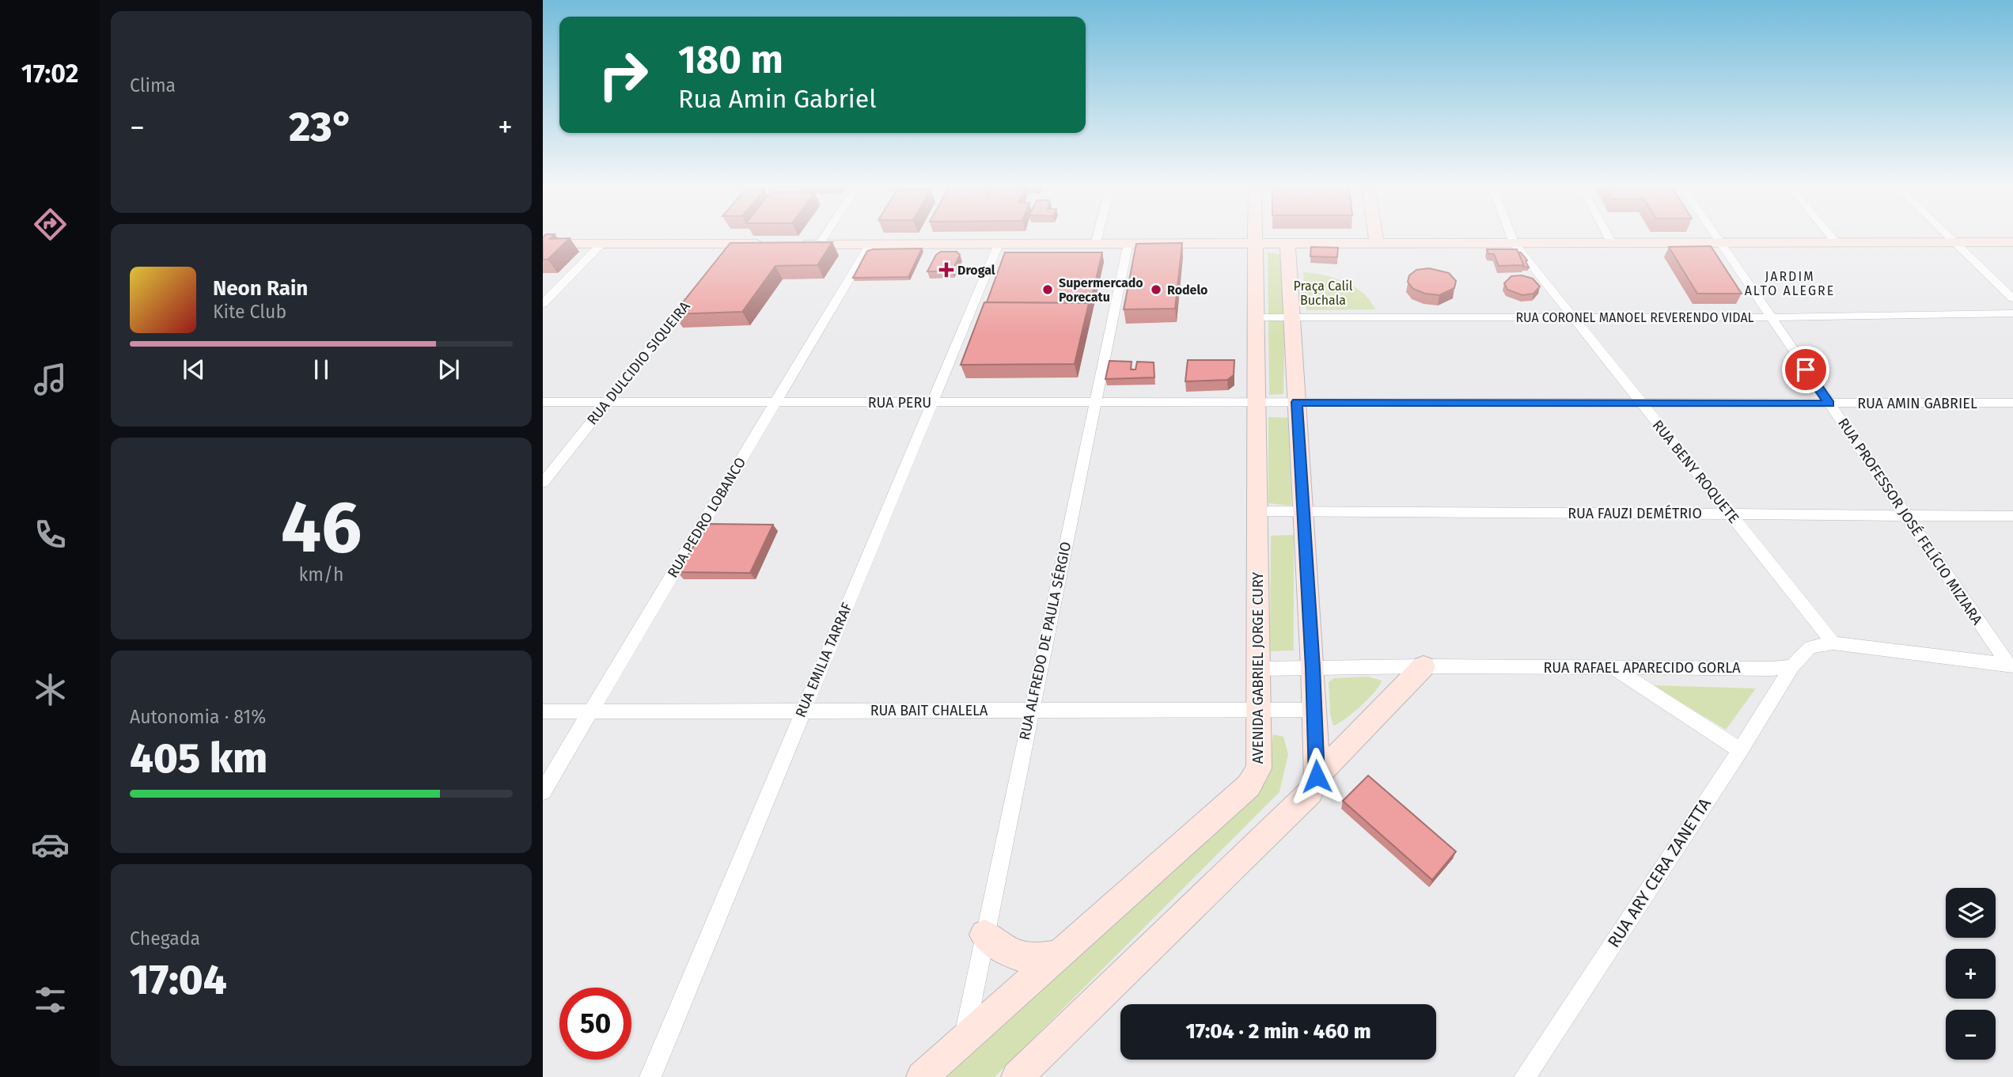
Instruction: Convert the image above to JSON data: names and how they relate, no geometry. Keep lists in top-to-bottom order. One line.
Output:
{"streets":{"main road":["AVENIDA GABRIEL JORGE CURY"],"street":["RUA CORONEL MANOEL REVERENDO VIDAL","RUA DULCIDIO SIQUEIRA","RUA PERU","RUA AMIN GABRIEL","RUA BENY ROQUETE","RUA FAUZI DEMÉTRIO","RUA PEDRO LOBANCO","RUA PROFESSOR JOSÉ FELÍCIO MIZIARA","RUA ALFREDO DE PAULA SÉRGIO","RUA EMILIA TARRAF","RUA RAFAEL APARECIDO GORLA","RUA BAIT CHALELA","RUA ARY CERA ZANETTA"]},"crossings":[["RUA CORONEL MANOEL REVERENDO VIDAL","RUA BENY ROQUETE"],["RUA CORONEL MANOEL REVERENDO VIDAL","RUA PROFESSOR JOSÉ FELÍCIO MIZIARA"],["RUA CORONEL MANOEL REVERENDO VIDAL","AVENIDA GABRIEL JORGE CURY"],["RUA DULCIDIO SIQUEIRA","RUA PERU"],["RUA PERU","RUA AMIN GABRIEL"],["RUA PERU","RUA PEDRO LOBANCO"],["RUA PERU","RUA ALFREDO DE PAULA SÉRGIO"],["RUA PERU","RUA EMILIA TARRAF"],["RUA PERU","AVENIDA GABRIEL JORGE CURY"],["RUA AMIN GABRIEL","RUA BENY ROQUETE"],["RUA AMIN GABRIEL","RUA PROFESSOR JOSÉ FELÍCIO MIZIARA"],["RUA AMIN GABRIEL","AVENIDA GABRIEL JORGE CURY"],["RUA BENY ROQUETE","RUA FAUZI DEMÉTRIO"],["RUA FAUZI DEMÉTRIO","RUA PROFESSOR JOSÉ FELÍCIO MIZIARA"],["RUA FAUZI DEMÉTRIO","AVENIDA GABRIEL JORGE CURY"],["RUA PEDRO LOBANCO","RUA BAIT CHALELA"],["RUA ALFREDO DE PAULA SÉRGIO","AVENIDA GABRIEL JORGE CURY"],["RUA ALFREDO DE PAULA SÉRGIO","RUA BAIT CHALELA"],["RUA EMILIA TARRAF","RUA BAIT CHALELA"],["AVENIDA GABRIEL JORGE CURY","RUA RAFAEL APARECIDO GORLA"],["AVENIDA GABRIEL JORGE CURY","RUA BAIT CHALELA"],["RUA RAFAEL APARECIDO GORLA","RUA ARY CERA ZANETTA"]],"districts":["JARDIM ALTO ALEGRE"],"parks":["Praça Calil Buchala"],"places":{"health":["Drogal"],"other":["Supermercado Porecatu","Rodelo"]},"page":{"tabs":"17:02","tile":["Clima",["46","km/h"],["Autonomia · 81%","405 km"],["Chegada","17:04"]],"turn":["180 m","Rua Amin Gabriel"],"heat":["−","23°","+"],"song":["Neon Rain","Kite Club"],"map_buttons":["+","−"],"limit":"50","trip":"17:04 · 2 min · 460 m"}}
